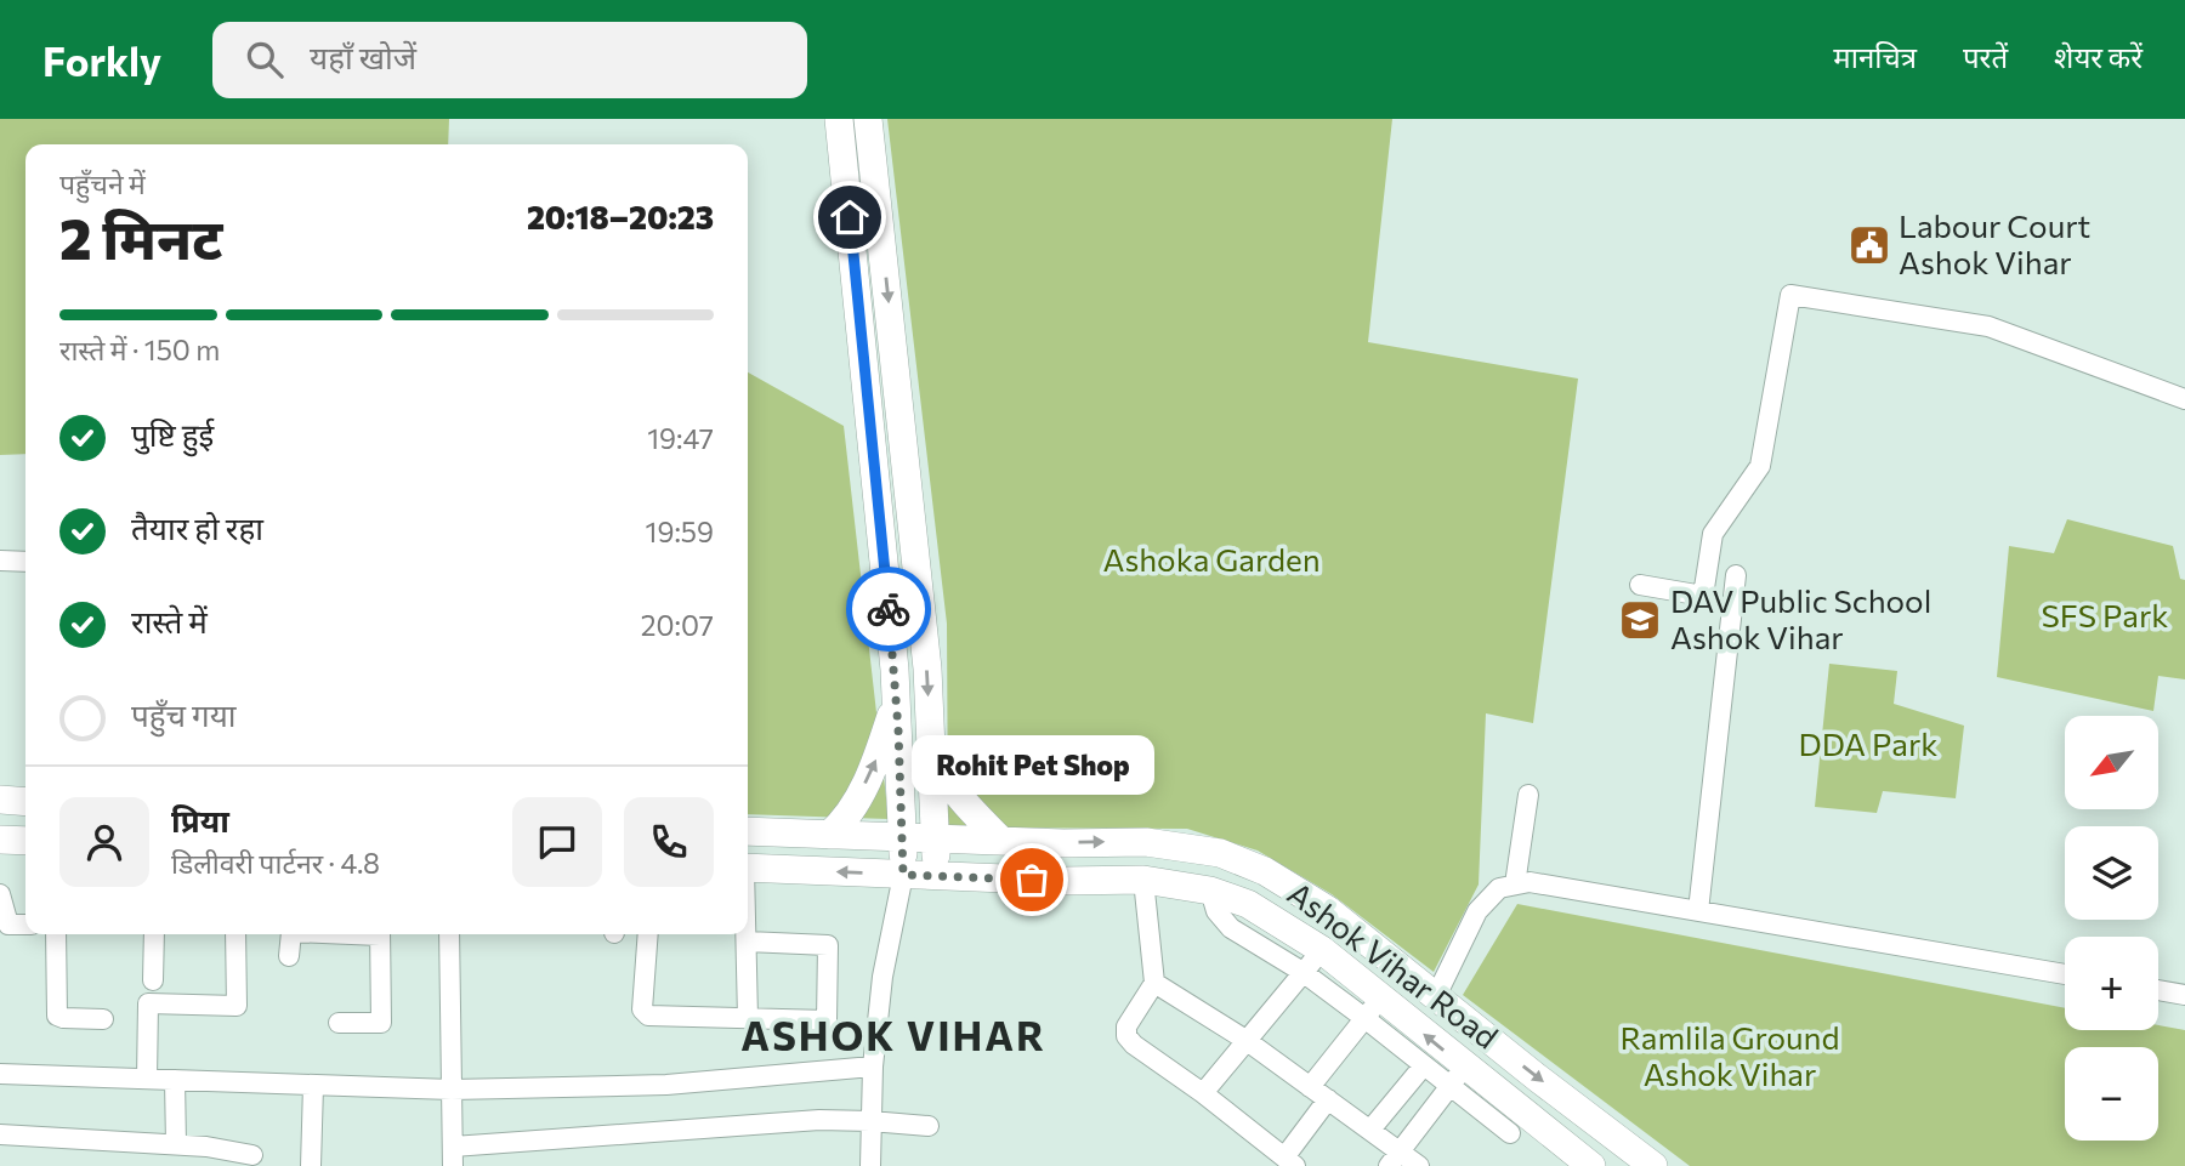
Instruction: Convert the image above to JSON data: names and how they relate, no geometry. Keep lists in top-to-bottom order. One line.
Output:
{"streets":{"main road":["Ashok Vihar Road"]},"districts":["ASHOK VIHAR"],"parks":["Ashoka Garden","SFS Park","DDA Park","Ramlila Ground Ashok Vihar"],"places":{"public building":["Labour Court Ashok Vihar"],"school or university":["DAV Public School Ashok Vihar"],"other":["Rohit Pet Shop"]},"north":"bottom left","page":{"header":"Forkly","search":"यहाँ खोजें","nav":["मानचित्र","परतें","शेयर करें"],"heading":["2 मिनट","पहुँचने में","20:18–20:23"],"panel":["प्रिया","डिलीवरी पार्टनर · 4.8"],"bar":"रास्ते में · 150 m","list":[["पुष्टि हुई","19:47"],["तैयार हो रहा","19:59"],["रास्ते में","20:07"],"पहुँच गया"],"map_buttons":["+","−"],"bubble":"Rohit Pet Shop"}}
